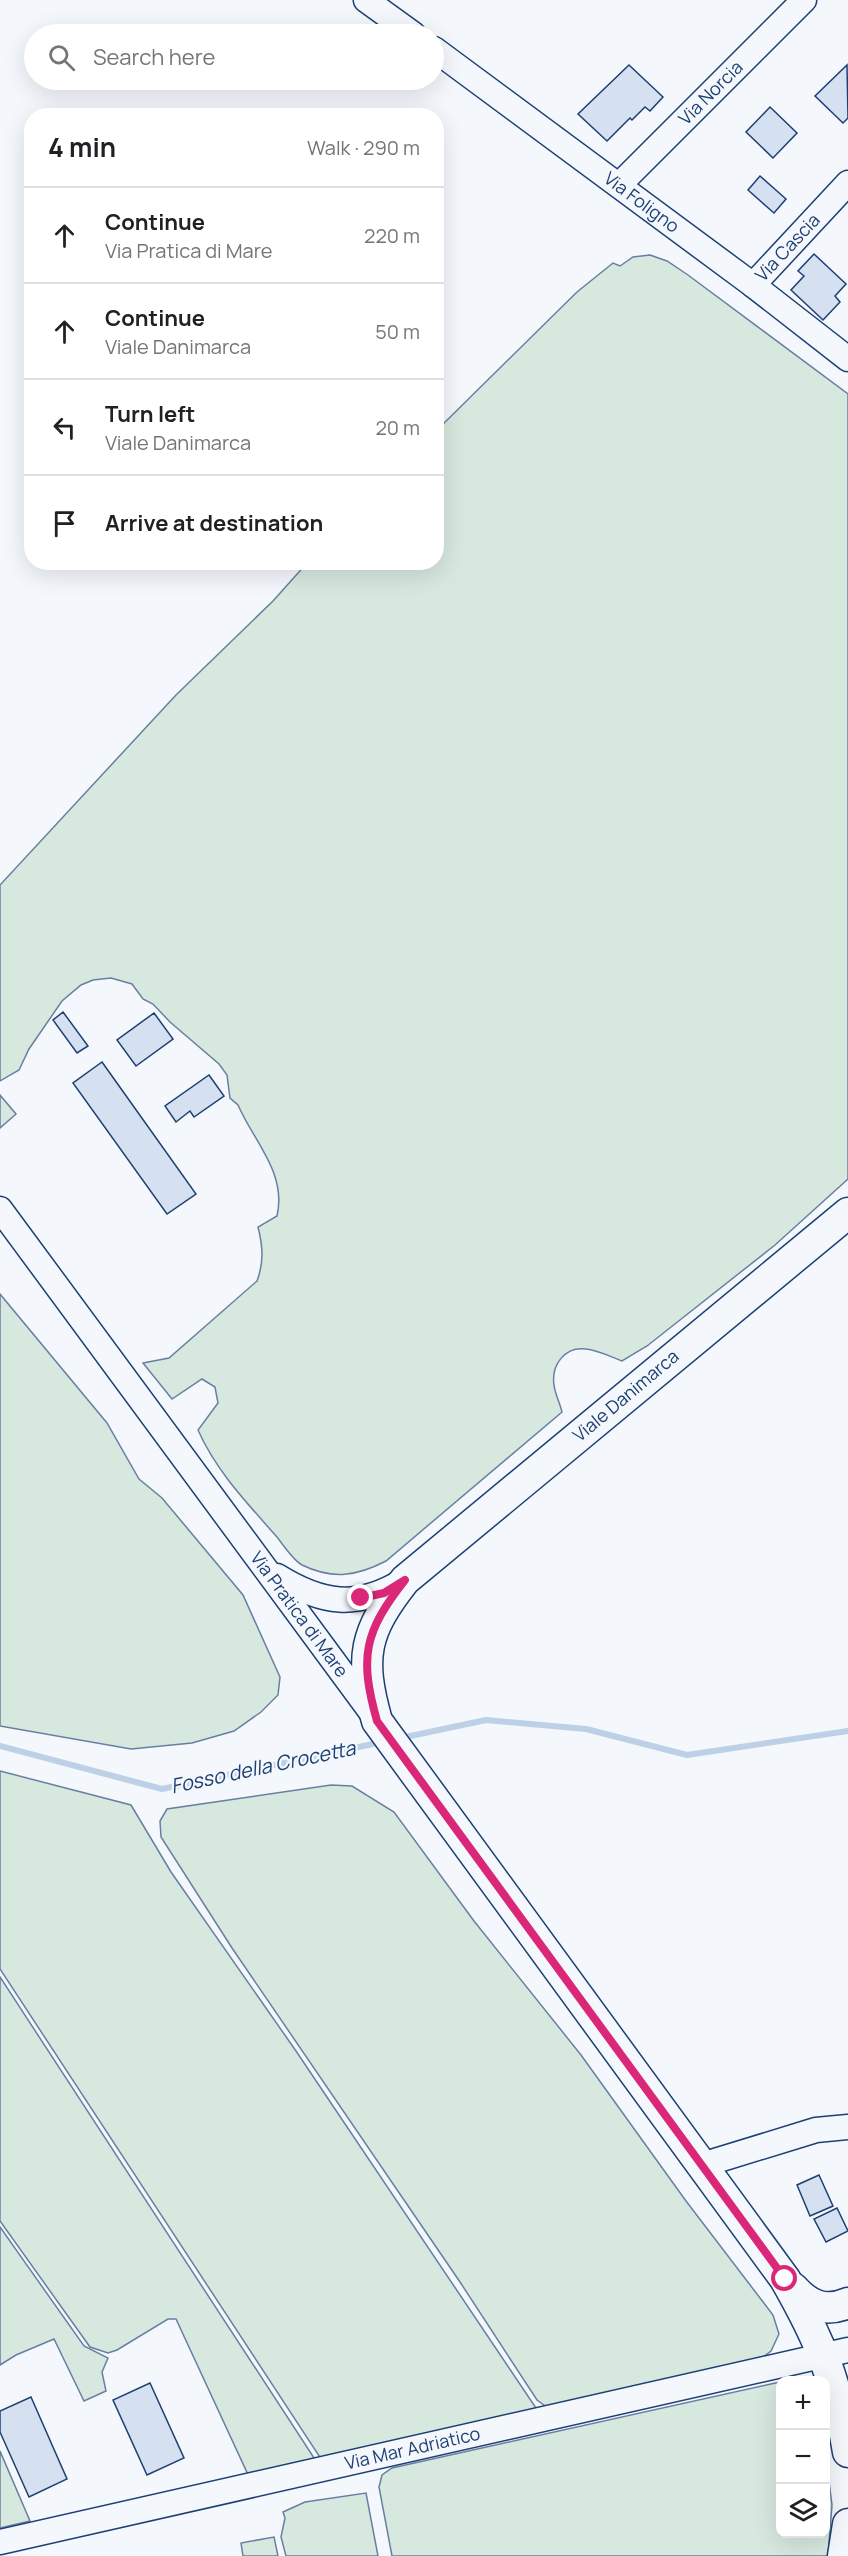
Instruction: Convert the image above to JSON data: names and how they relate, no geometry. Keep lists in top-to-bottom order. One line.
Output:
{"streets":{"main road":["Viale Danimarca","Via Pratica di Mare"],"street":["Via Norcia","Via Foligno","Via Cascia","Via Mar Adriatico"]},"crossings":[["Via Norcia","Via Foligno"],["Via Foligno","Via Cascia"],["Viale Danimarca","Via Pratica di Mare"],["Via Pratica di Mare","Via Mar Adriatico"]],"water":["Fosso della Crocetta"],"page":{"search":"Search here","heading":["4 min","Walk · 290 m"],"list":[["Continue","Via Pratica di Mare","220 m"],["Continue","Viale Danimarca","50 m"],["Turn left","Viale Danimarca","20 m"],"Arrive at destination"],"map_buttons":["+","−"]}}
